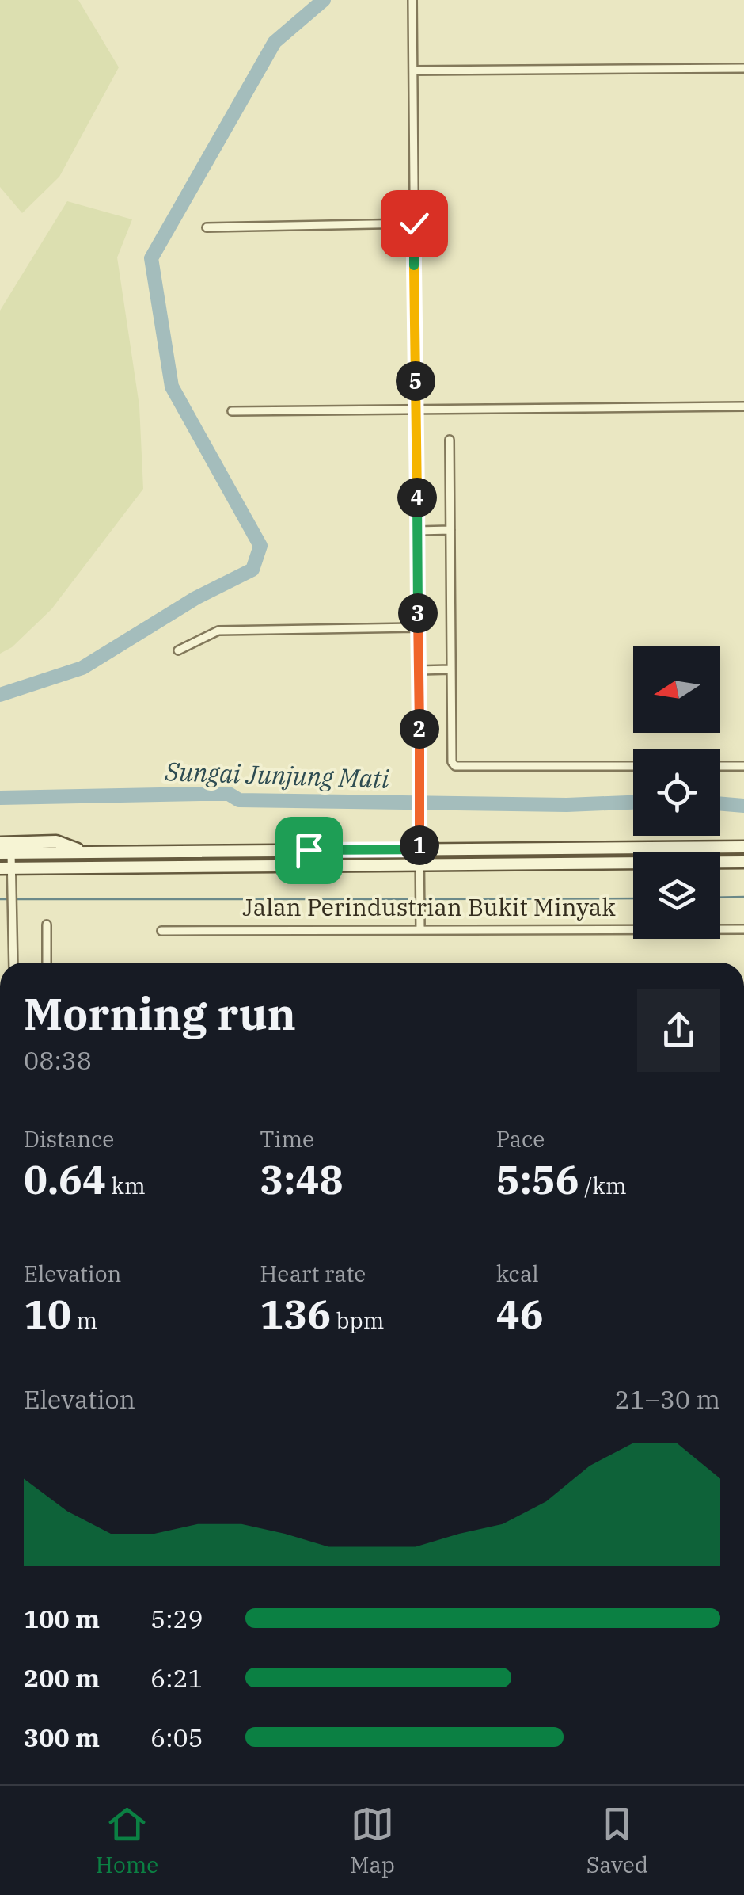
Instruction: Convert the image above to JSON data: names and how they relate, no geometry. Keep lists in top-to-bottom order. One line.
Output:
{"streets":{"main road":["Jalan Perindustrian Bukit Minyak"]},"water":["Sungai Junjung Mati"],"north":"left","page":{"pins":["5","4","3","2","1"],"heading":["Morning run","08:38"],"stats":[["Distance","0.64 km"],["Time","3:48"],["Pace","5:56 /km"],["Elevation","10 m"],["Heart rate","136 bpm"],["kcal","46"]],"chart":["Elevation","21–30 m"],"list":[{"name":"100 m","note":"5:29"},{"name":"200 m","note":"6:21"},{"name":"300 m","note":"6:05"}],"tabs":["Home","Map","Saved"]}}
